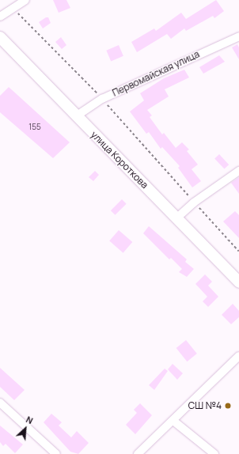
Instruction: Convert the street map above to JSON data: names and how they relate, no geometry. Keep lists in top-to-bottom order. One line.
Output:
{"streets":{"street":["Первомайская улица","улица Короткова"]},"crossings":[["Первомайская улица","улица Короткова"]],"places":["СШ №4"],"house_numbers":["155"],"north":"top right"}
